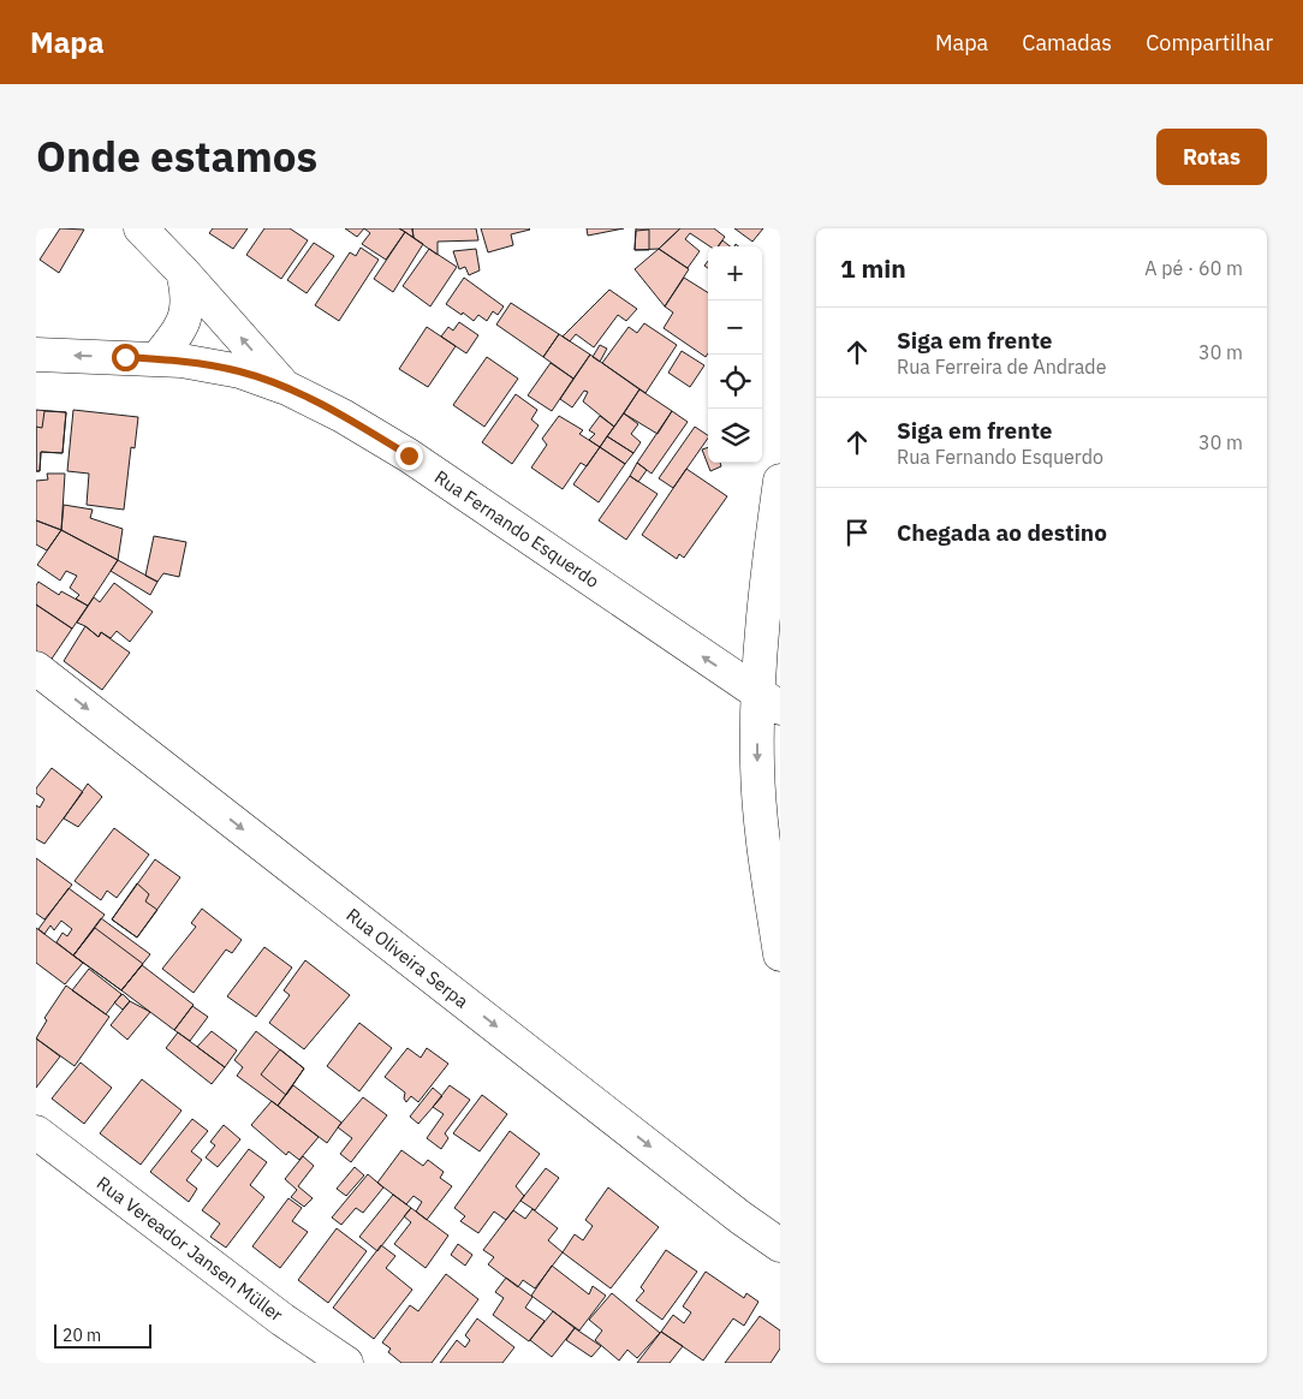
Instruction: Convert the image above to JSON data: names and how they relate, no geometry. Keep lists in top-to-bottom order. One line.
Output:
{"streets":{"street":["Rua Fernando Esquerdo","Rua Oliveira Serpa","Rua Vereador Jansen Müller"]},"one_way":["Rua Fernando Esquerdo","Rua Oliveira Serpa"],"scale_bar":"20 m","page":{"header":"Mapa","nav":["Mapa","Camadas","Compartilhar"],"title":"Onde estamos","buttons":"Rotas","heading":["1 min","A pé · 60 m"],"map_buttons":["+","−"],"list":[["Siga em frente","Rua Ferreira de Andrade","30 m"],["Siga em frente","Rua Fernando Esquerdo","30 m"],"Chegada ao destino"],"scale":"20 m"}}
